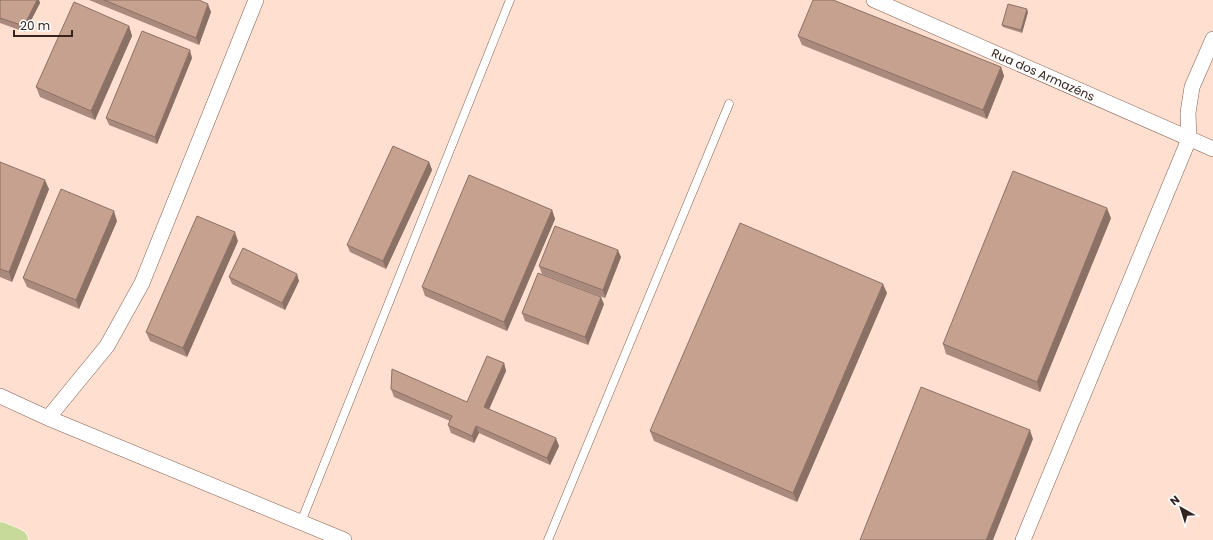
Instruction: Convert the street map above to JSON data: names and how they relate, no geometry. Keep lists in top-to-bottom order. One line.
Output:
{"streets":{"street":["Rua dos Armazéns"]},"scale_bar":"20 m","north":"top left"}
